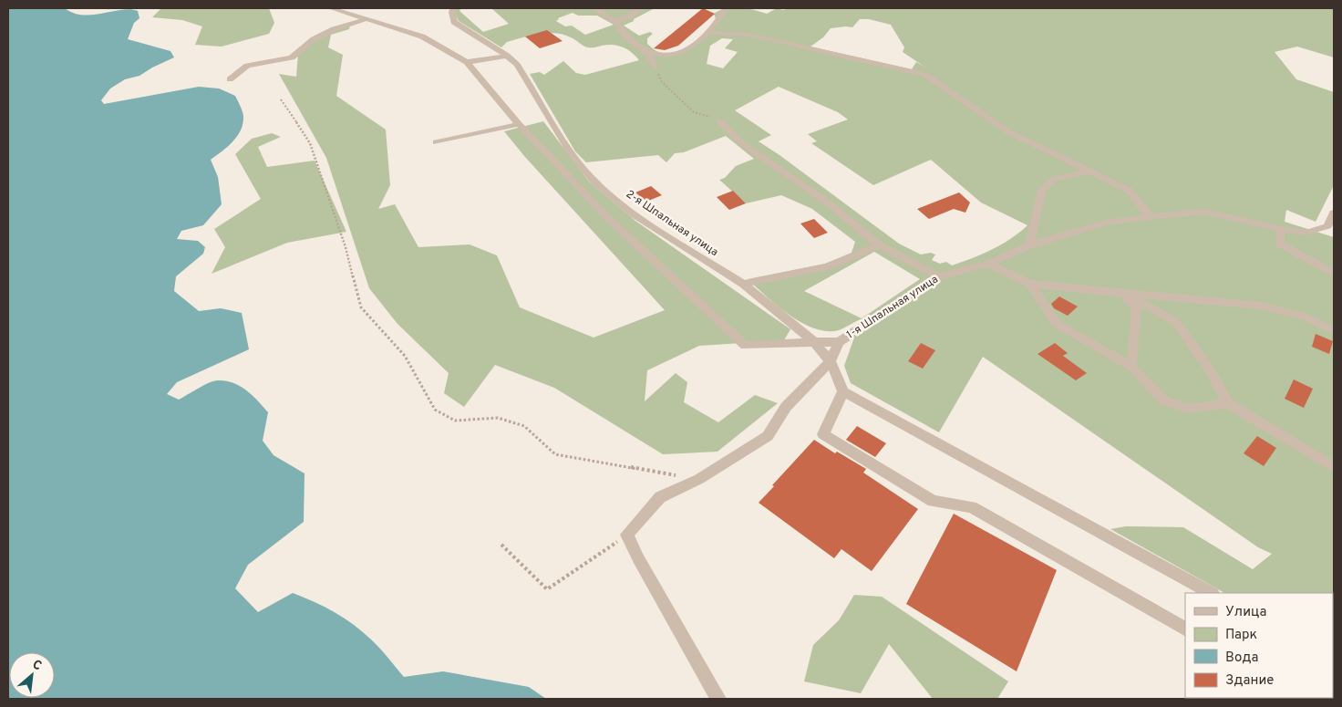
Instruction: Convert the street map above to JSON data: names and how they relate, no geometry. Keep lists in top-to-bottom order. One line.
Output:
{"streets":{"street":["2-я Шпальная улица","1-я Шпальная улица"]},"crossings":[["2-я Шпальная улица","1-я Шпальная улица"]],"legend":["Улица","Парк","Вода","Здание"],"north":"top right"}
